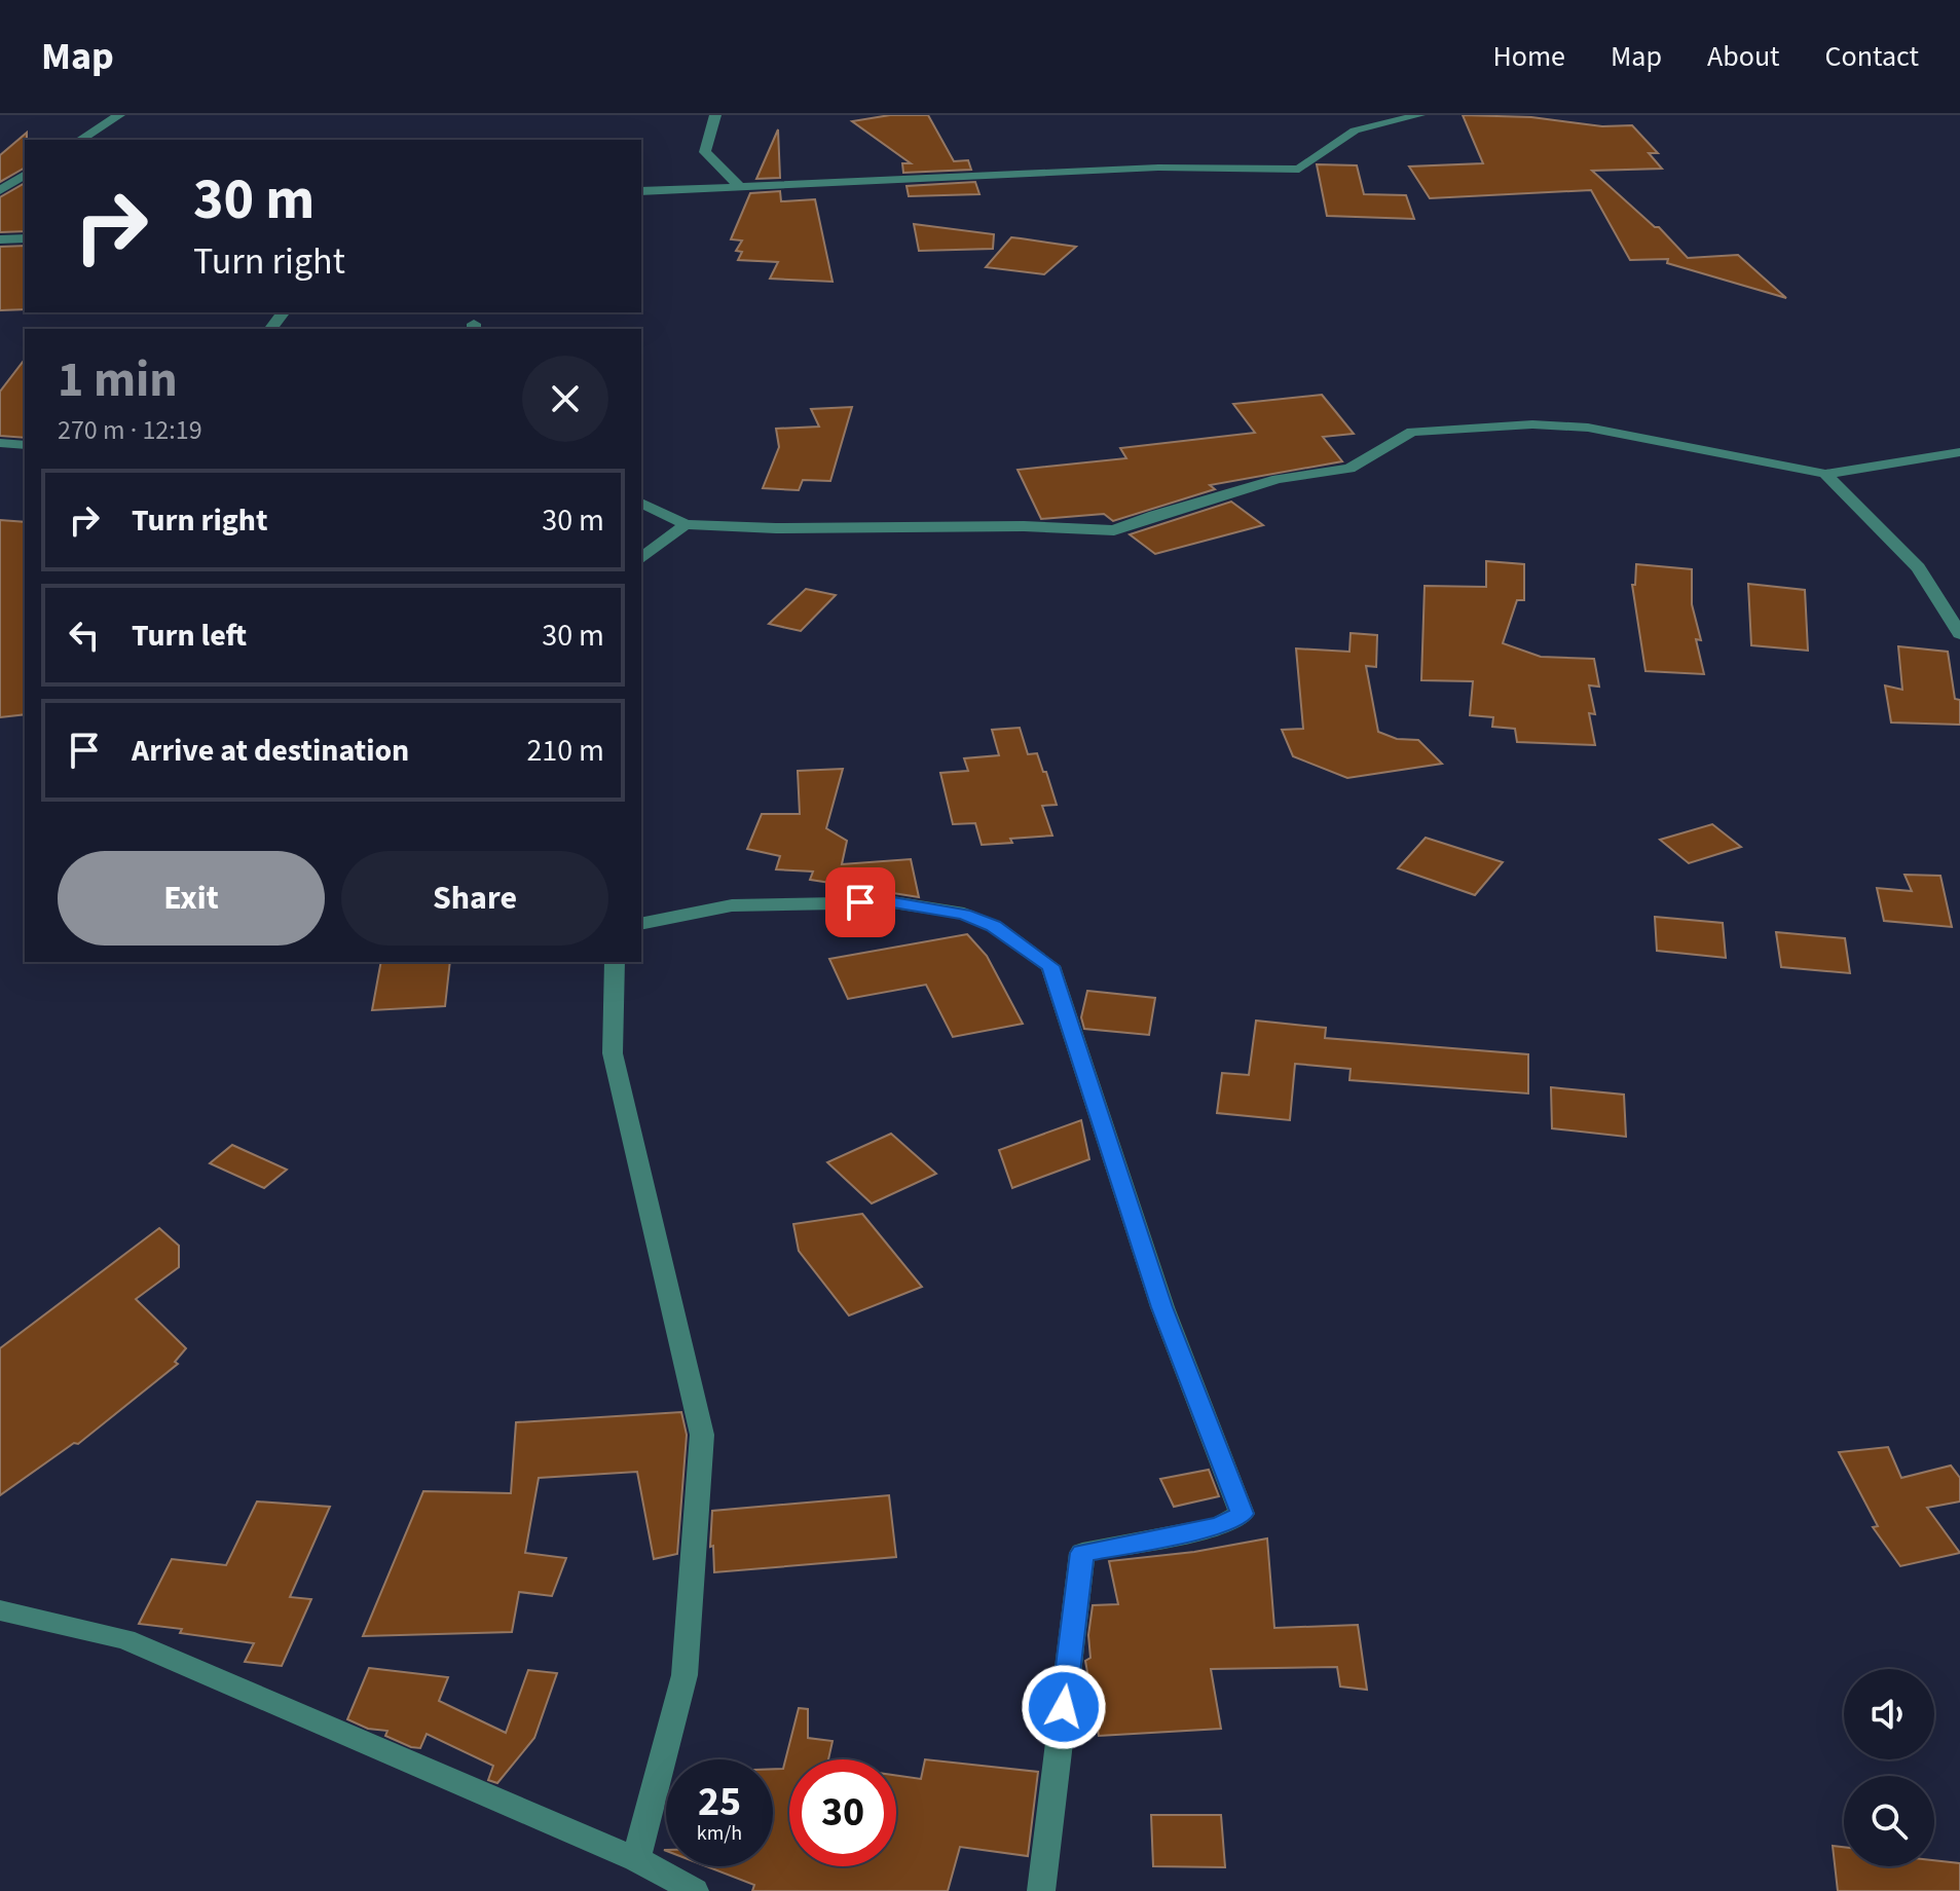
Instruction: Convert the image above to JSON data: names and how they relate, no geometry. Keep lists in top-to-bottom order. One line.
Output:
{"page":{"header":"Map","nav":["Home","Map","About","Contact"],"turn":["30 m","Turn right"],"heading":["1 min","270 m · 12:19"],"list":[{"name":"Turn right","value":"30 m"},{"name":"Turn left","value":"30 m"},{"name":"Arrive at destination","value":"210 m"}],"buttons":["Exit","Share"],"speed":"25 km/h","limit":"30"}}
